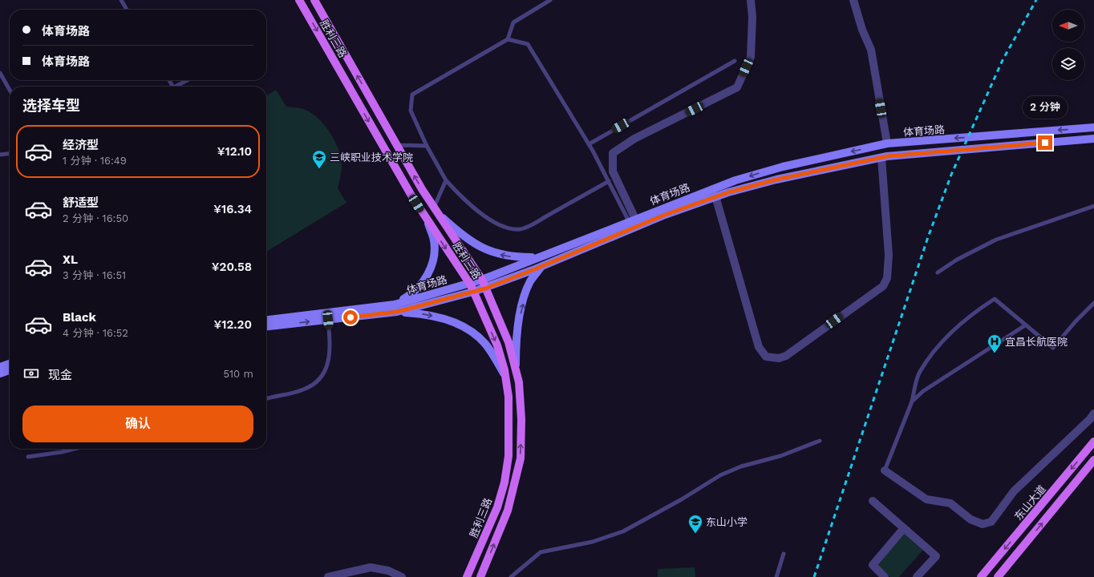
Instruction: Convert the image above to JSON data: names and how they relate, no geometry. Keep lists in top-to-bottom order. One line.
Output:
{"streets":{"main road":["胜利三路","体育场路","东山大道"]},"crossings":[["胜利三路","体育场路"]],"places":{"school or university":["三峡职业技术学院","东山小学"],"hospital":["宜昌长航医院"]},"north":"left","page":{"banner":["体育场路","体育场路"],"heading":"选择车型","bubble":"2 分钟","list":[{"name":"经济型","note":"1 分钟 · 16:49","value":"¥12.10"},{"name":"舒适型","note":"2 分钟 · 16:50","value":"¥16.34"},{"name":"XL","note":"3 分钟 · 16:51","value":"¥20.58"},{"name":"Black","note":"4 分钟 · 16:52","value":"¥12.20"}],"pay":["现金","510 m"],"buttons":"确认"}}
